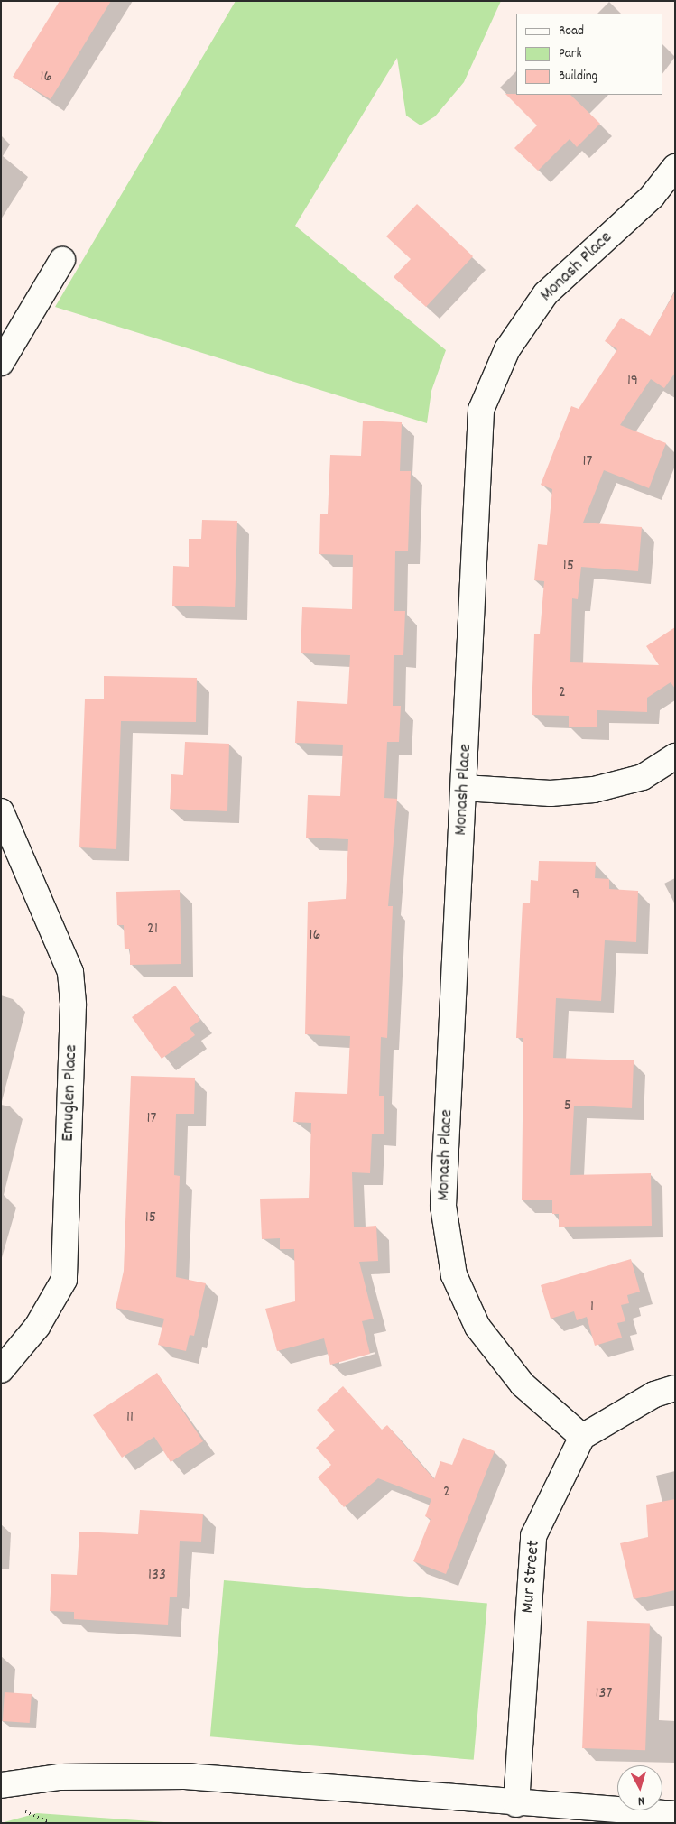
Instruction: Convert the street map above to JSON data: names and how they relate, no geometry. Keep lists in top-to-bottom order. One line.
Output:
{"streets":{"street":["Monash Place","Emuglen Place","Mur Street"]},"crossings":[["Monash Place","Mur Street"]],"house_numbers":["16","19","17","15","2","9","21","16","5","17","15","1","11","2","133","137"],"legend":["Road","Park","Building"],"north":"bottom"}
